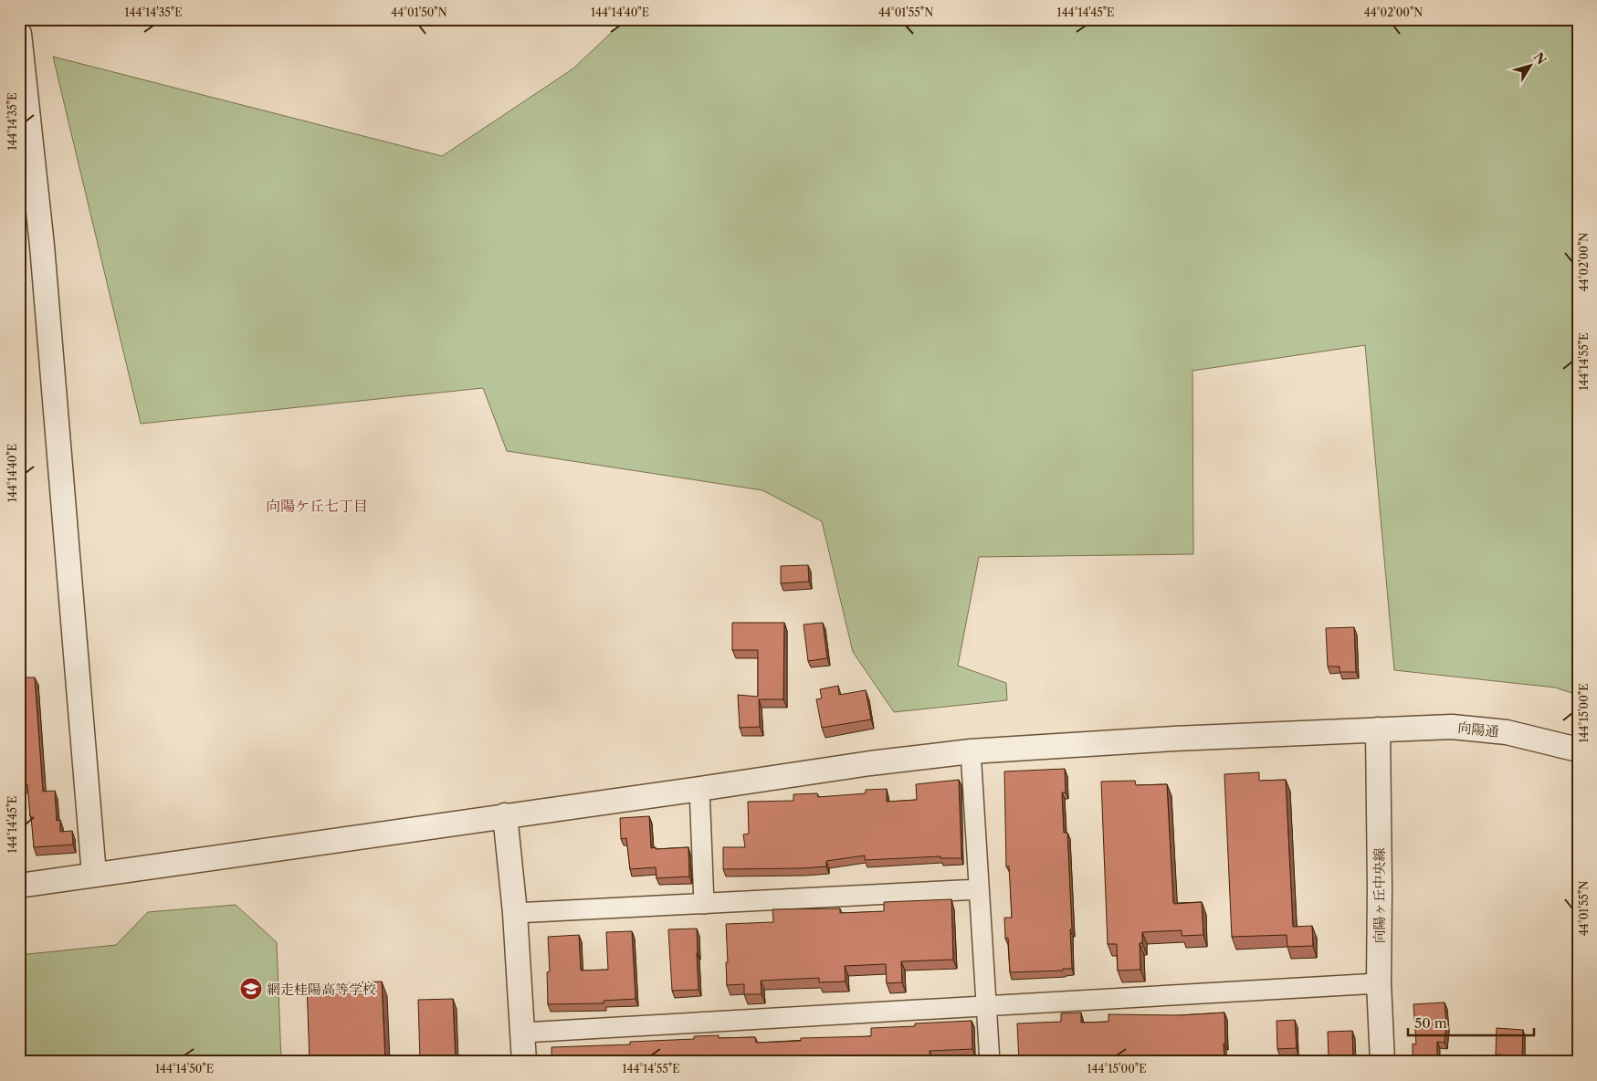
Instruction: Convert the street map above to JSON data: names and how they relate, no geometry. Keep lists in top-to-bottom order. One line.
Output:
{"streets":{"street":["向陽通","向陽ヶ丘中央線"]},"crossings":[["向陽通","向陽ヶ丘中央線"]],"districts":["向陽ケ丘七丁目"],"places":{"school or university":["網走桂陽高等学校"]},"scale_bar":"50 m","north":"top right","coordinates":["144°14'35\"E","44°01'50\"N","144°14'40\"E","44°01'55\"N","144°14'45\"E","44°02'00\"N","144°14'55\"E","144°15'00\"E","144°14'50\"E"]}
